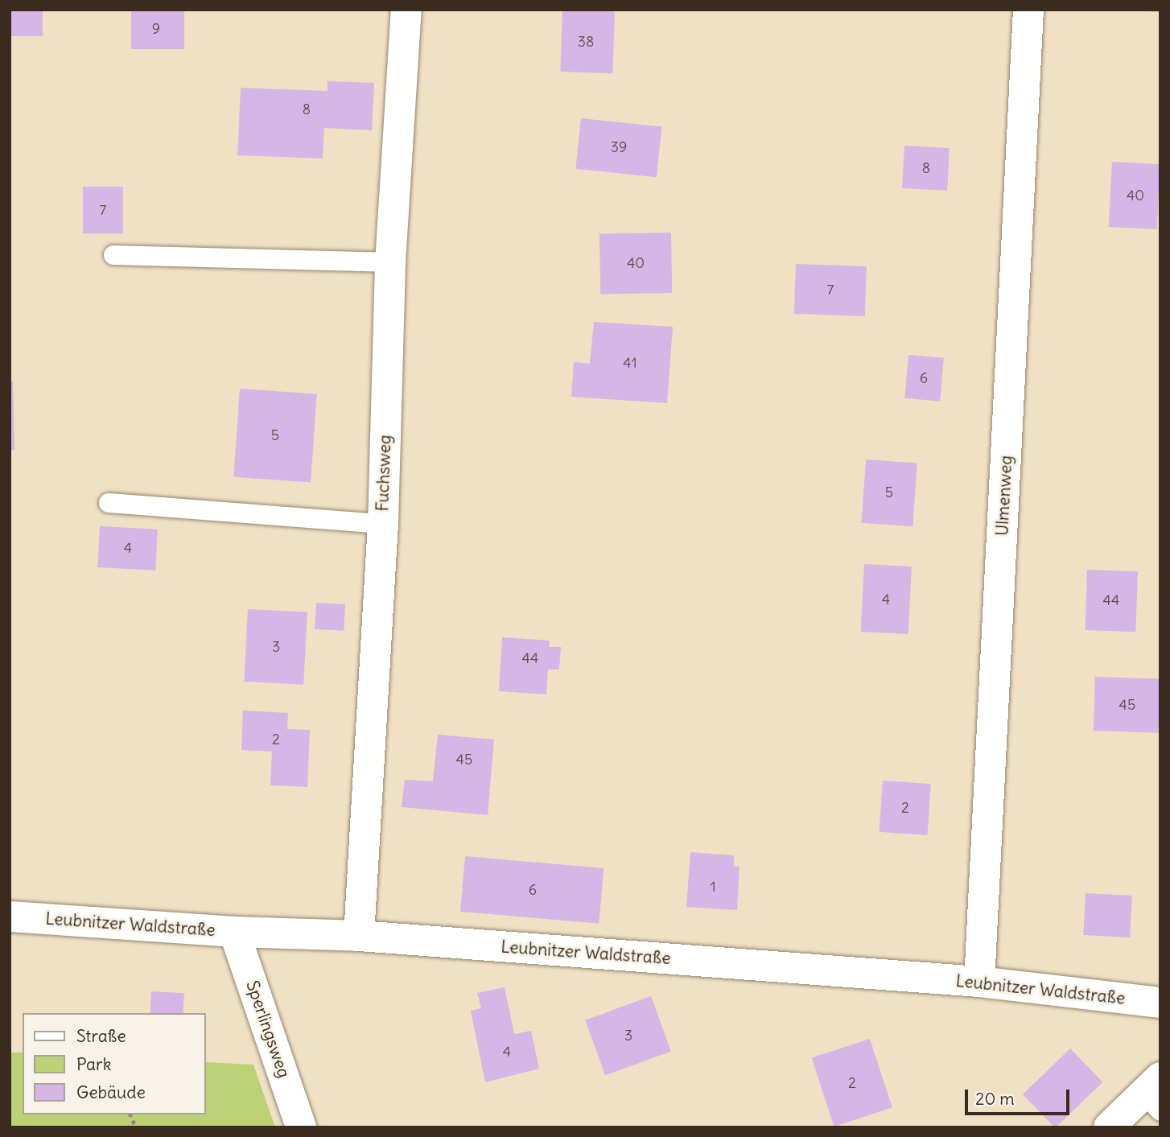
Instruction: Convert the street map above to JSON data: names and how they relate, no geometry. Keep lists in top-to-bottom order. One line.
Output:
{"streets":{"street":["Fuchsweg","Ulmenweg","Leubnitzer Waldstraße","Sperlingsweg"]},"crossings":[["Fuchsweg","Leubnitzer Waldstraße"],["Ulmenweg","Leubnitzer Waldstraße"],["Leubnitzer Waldstraße","Sperlingsweg"]],"house_numbers":["9","38","8","39","8","40","7","40","7","41","6","5","5","4","4","44","3","44","45","2","45","2","1","6","3","4","2"],"legend":["Straße","Park","Gebäude"],"scale_bar":"20 m"}
